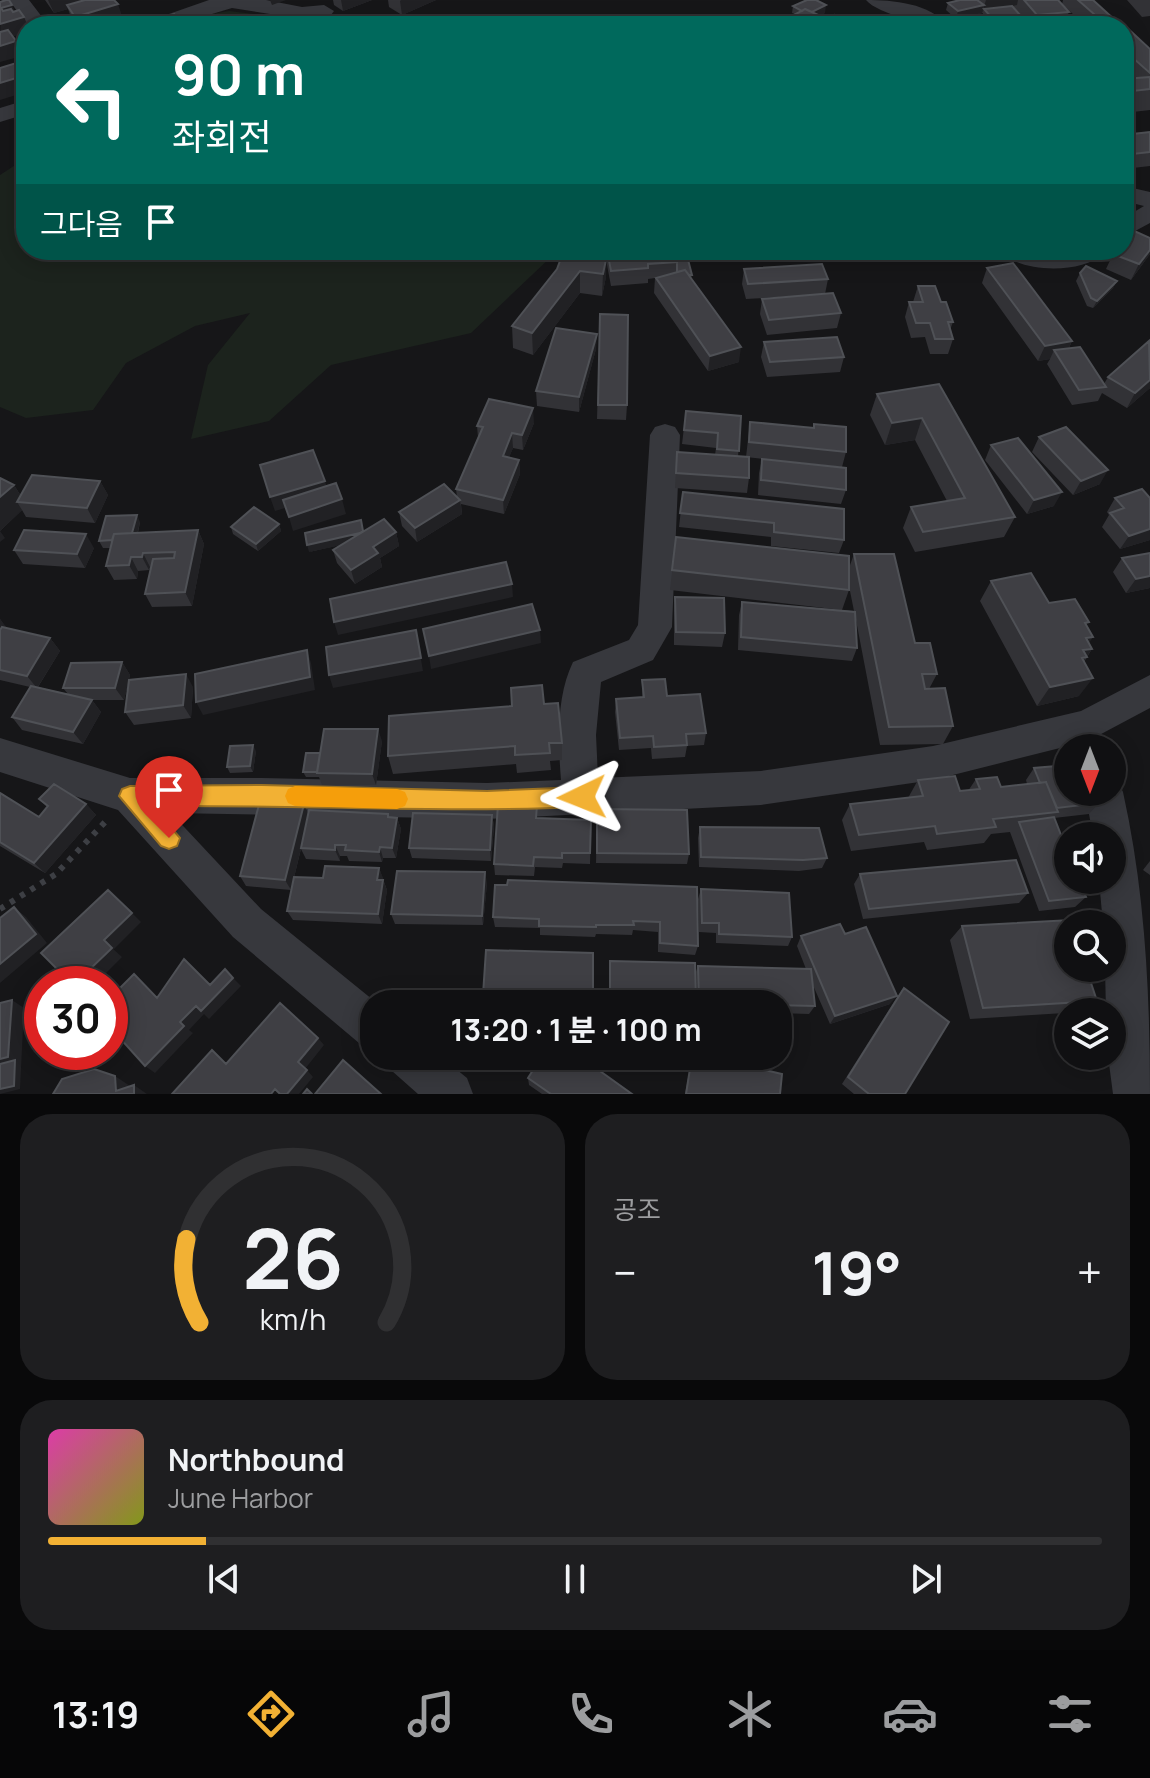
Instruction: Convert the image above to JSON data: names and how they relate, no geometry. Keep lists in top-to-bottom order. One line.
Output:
{"north":"bottom","page":{"turn":["90 m","좌회전"],"then":"그다음","limit":"30","trip":"13:20 · 1 분 · 100 m","tile":"공조","heat":["−","19°","+"],"song":["Northbound","June Harbor"],"tabs":"13:19","gauge":["26","km/h"]}}
